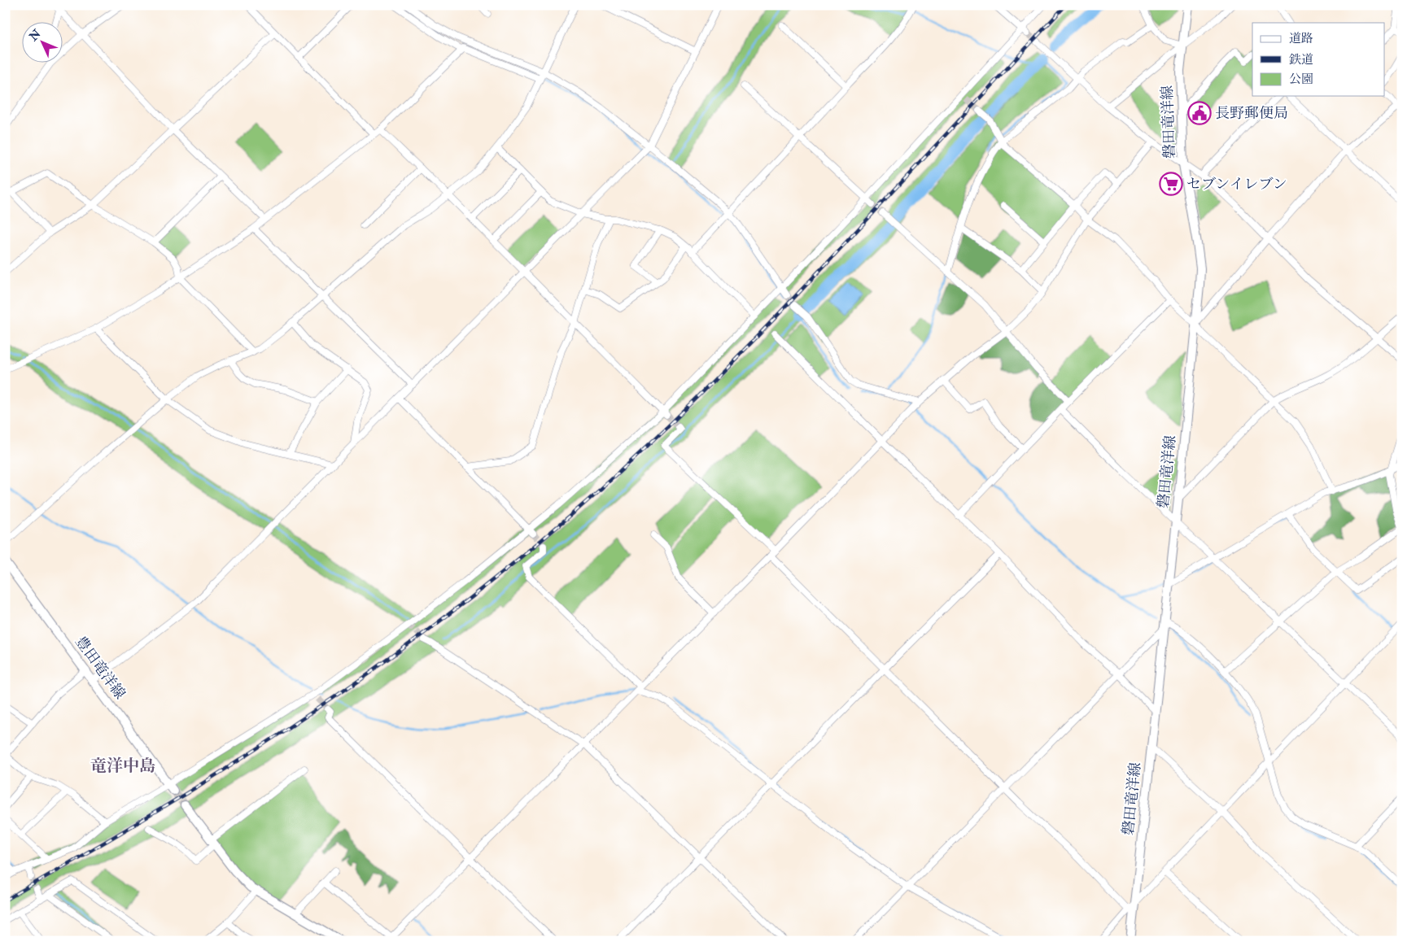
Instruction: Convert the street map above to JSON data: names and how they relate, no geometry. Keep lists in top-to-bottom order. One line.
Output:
{"streets":{"main road":["磐田竜洋線","豊田竜洋線"]},"districts":["竜洋中島"],"places":{"public building":["長野郵便局"],"supermarket":["セブンイレブン"]},"legend":["道路","鉄道","公園"],"north":"top left"}
